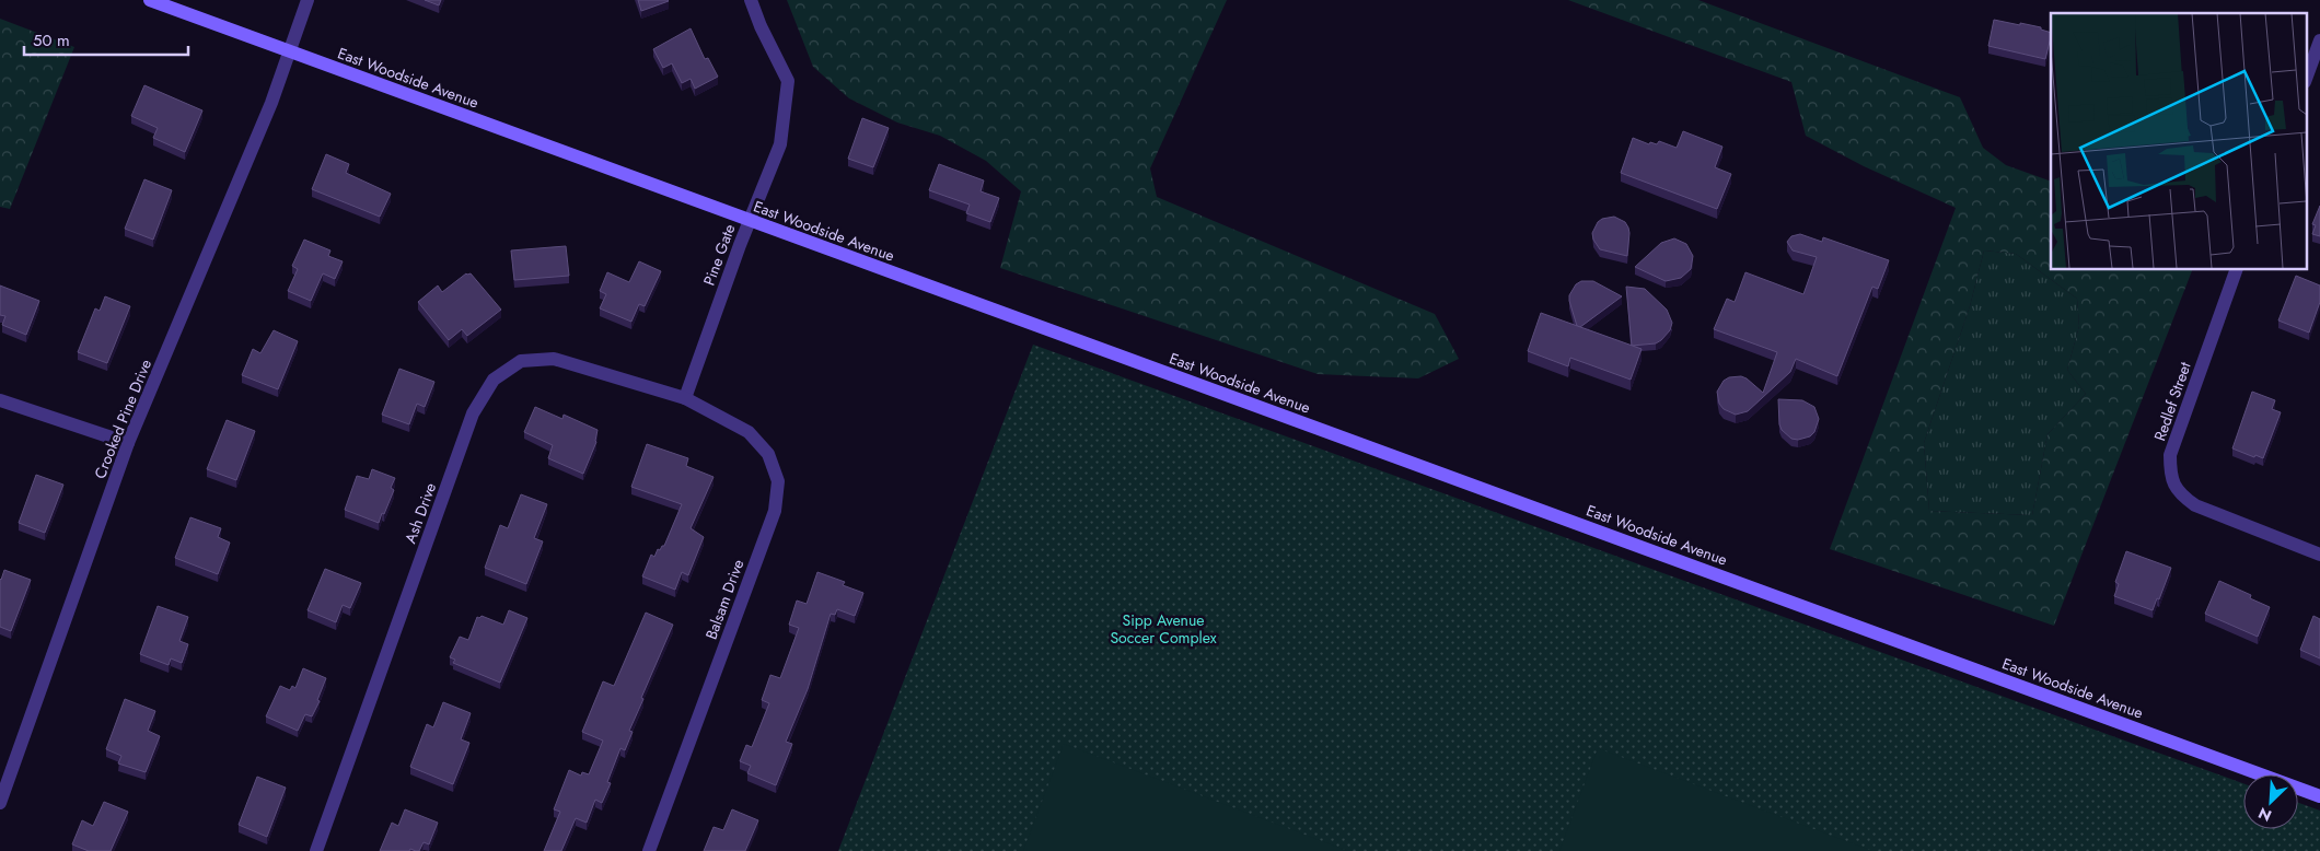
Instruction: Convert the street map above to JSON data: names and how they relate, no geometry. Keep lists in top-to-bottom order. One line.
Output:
{"streets":{"main road":["East Woodside Avenue"],"street":["Pine Gate","Redlef Street","Crooked Pine Drive","Ash Drive","Balsam Drive"]},"crossings":[["East Woodside Avenue","Pine Gate"],["East Woodside Avenue","Crooked Pine Drive"],["Pine Gate","Ash Drive"],["Pine Gate","Balsam Drive"],["Ash Drive","Balsam Drive"]],"parks":["Sipp Avenue Soccer Complex"],"scale_bar":"50 m","north":"bottom left"}
